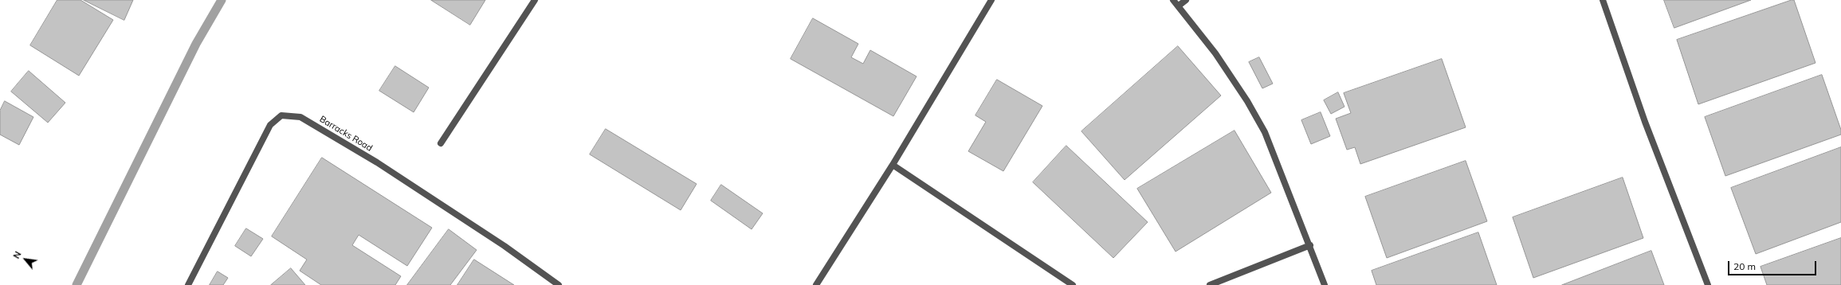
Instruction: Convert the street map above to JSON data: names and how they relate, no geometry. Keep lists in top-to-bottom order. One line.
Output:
{"streets":{"street":["Barracks Road"]},"scale_bar":"20 m","north":"top left"}
